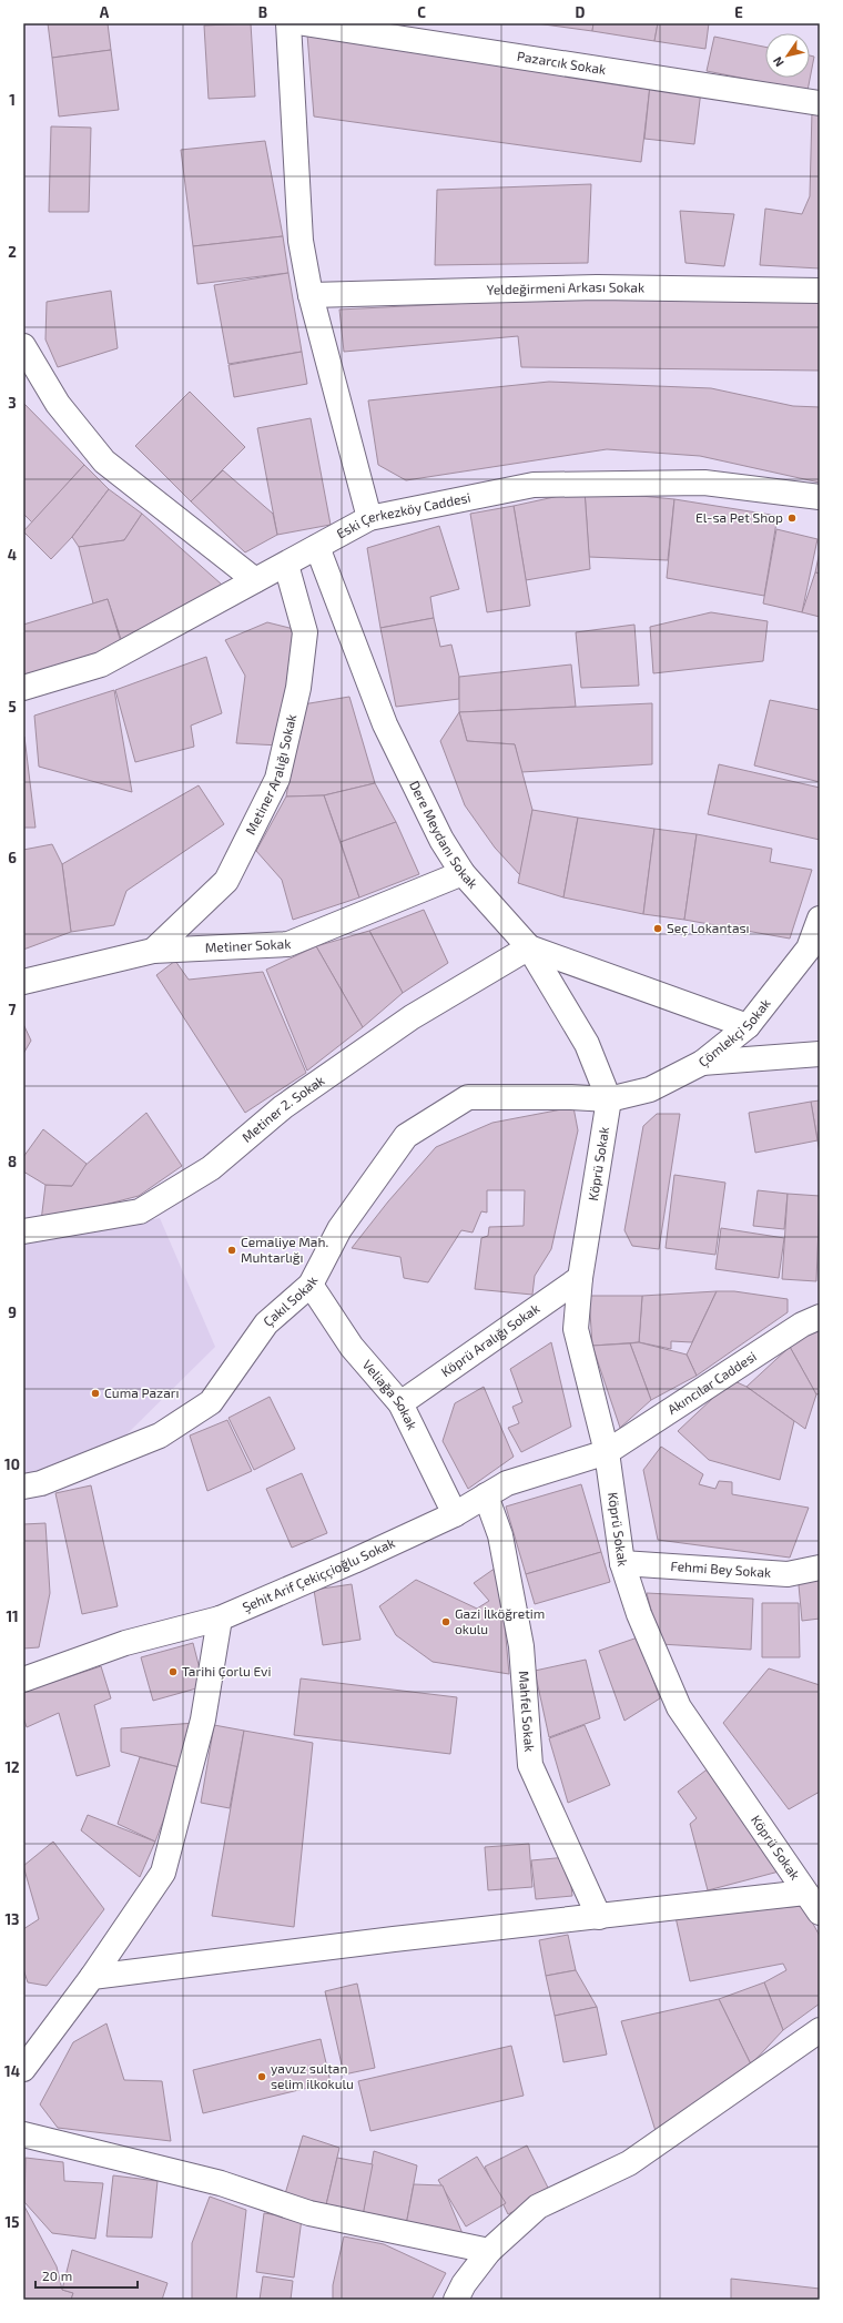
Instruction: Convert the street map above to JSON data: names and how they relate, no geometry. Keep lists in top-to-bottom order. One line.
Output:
{"streets":{"street":["Pazarcık Sokak","Yeldeğirmeni Arkası Sokak","Eski Çerkezköy Caddesi","Metiner Aralığı Sokak","Dere Meydanı Sokak","Metiner Sokak","Çömlekçi Sokak","Metiner 2. Sokak","Köprü Sokak","Çakıl Sokak","Köprü Aralığı Sokak","Akıncılar Caddesi","Veliağa Sokak","Fehmi Bey Sokak","Şehit Arif Çekiççioğlu Sokak","Mahfel Sokak"]},"crossings":[["Eski Çerkezköy Caddesi","Metiner Aralığı Sokak"],["Eski Çerkezköy Caddesi","Dere Meydanı Sokak"],["Metiner Aralığı Sokak","Metiner Sokak"],["Dere Meydanı Sokak","Metiner Sokak"],["Dere Meydanı Sokak","Çömlekçi Sokak"],["Dere Meydanı Sokak","Metiner 2. Sokak"],["Dere Meydanı Sokak","Köprü Sokak"],["Dere Meydanı Sokak","Çakıl Sokak"],["Çömlekçi Sokak","Köprü Sokak"],["Çömlekçi Sokak","Çakıl Sokak"],["Köprü Sokak","Çakıl Sokak"],["Köprü Sokak","Köprü Aralığı Sokak"],["Köprü Sokak","Akıncılar Caddesi"],["Köprü Sokak","Fehmi Bey Sokak"],["Köprü Sokak","Şehit Arif Çekiççioğlu Sokak"],["Çakıl Sokak","Veliağa Sokak"],["Köprü Aralığı Sokak","Veliağa Sokak"],["Akıncılar Caddesi","Şehit Arif Çekiççioğlu Sokak"],["Veliağa Sokak","Şehit Arif Çekiççioğlu Sokak"],["Şehit Arif Çekiççioğlu Sokak","Mahfel Sokak"]],"places":["El-sa Pet Shop","Seç Lokantası","Cemaliye Mah. Muhtarlığı","Cuma Pazarı","Gazi İlköğretim okulu","Tarihi Çorlu Evi","yavuz sultan selim ilkokulu"],"scale_bar":"20 m","north":"bottom left","grid":{"columns":["A","B","C","D","E"],"rows":["1","2","3","4","5","6","7","8","9","10","11","12","13","14","15"]}}
